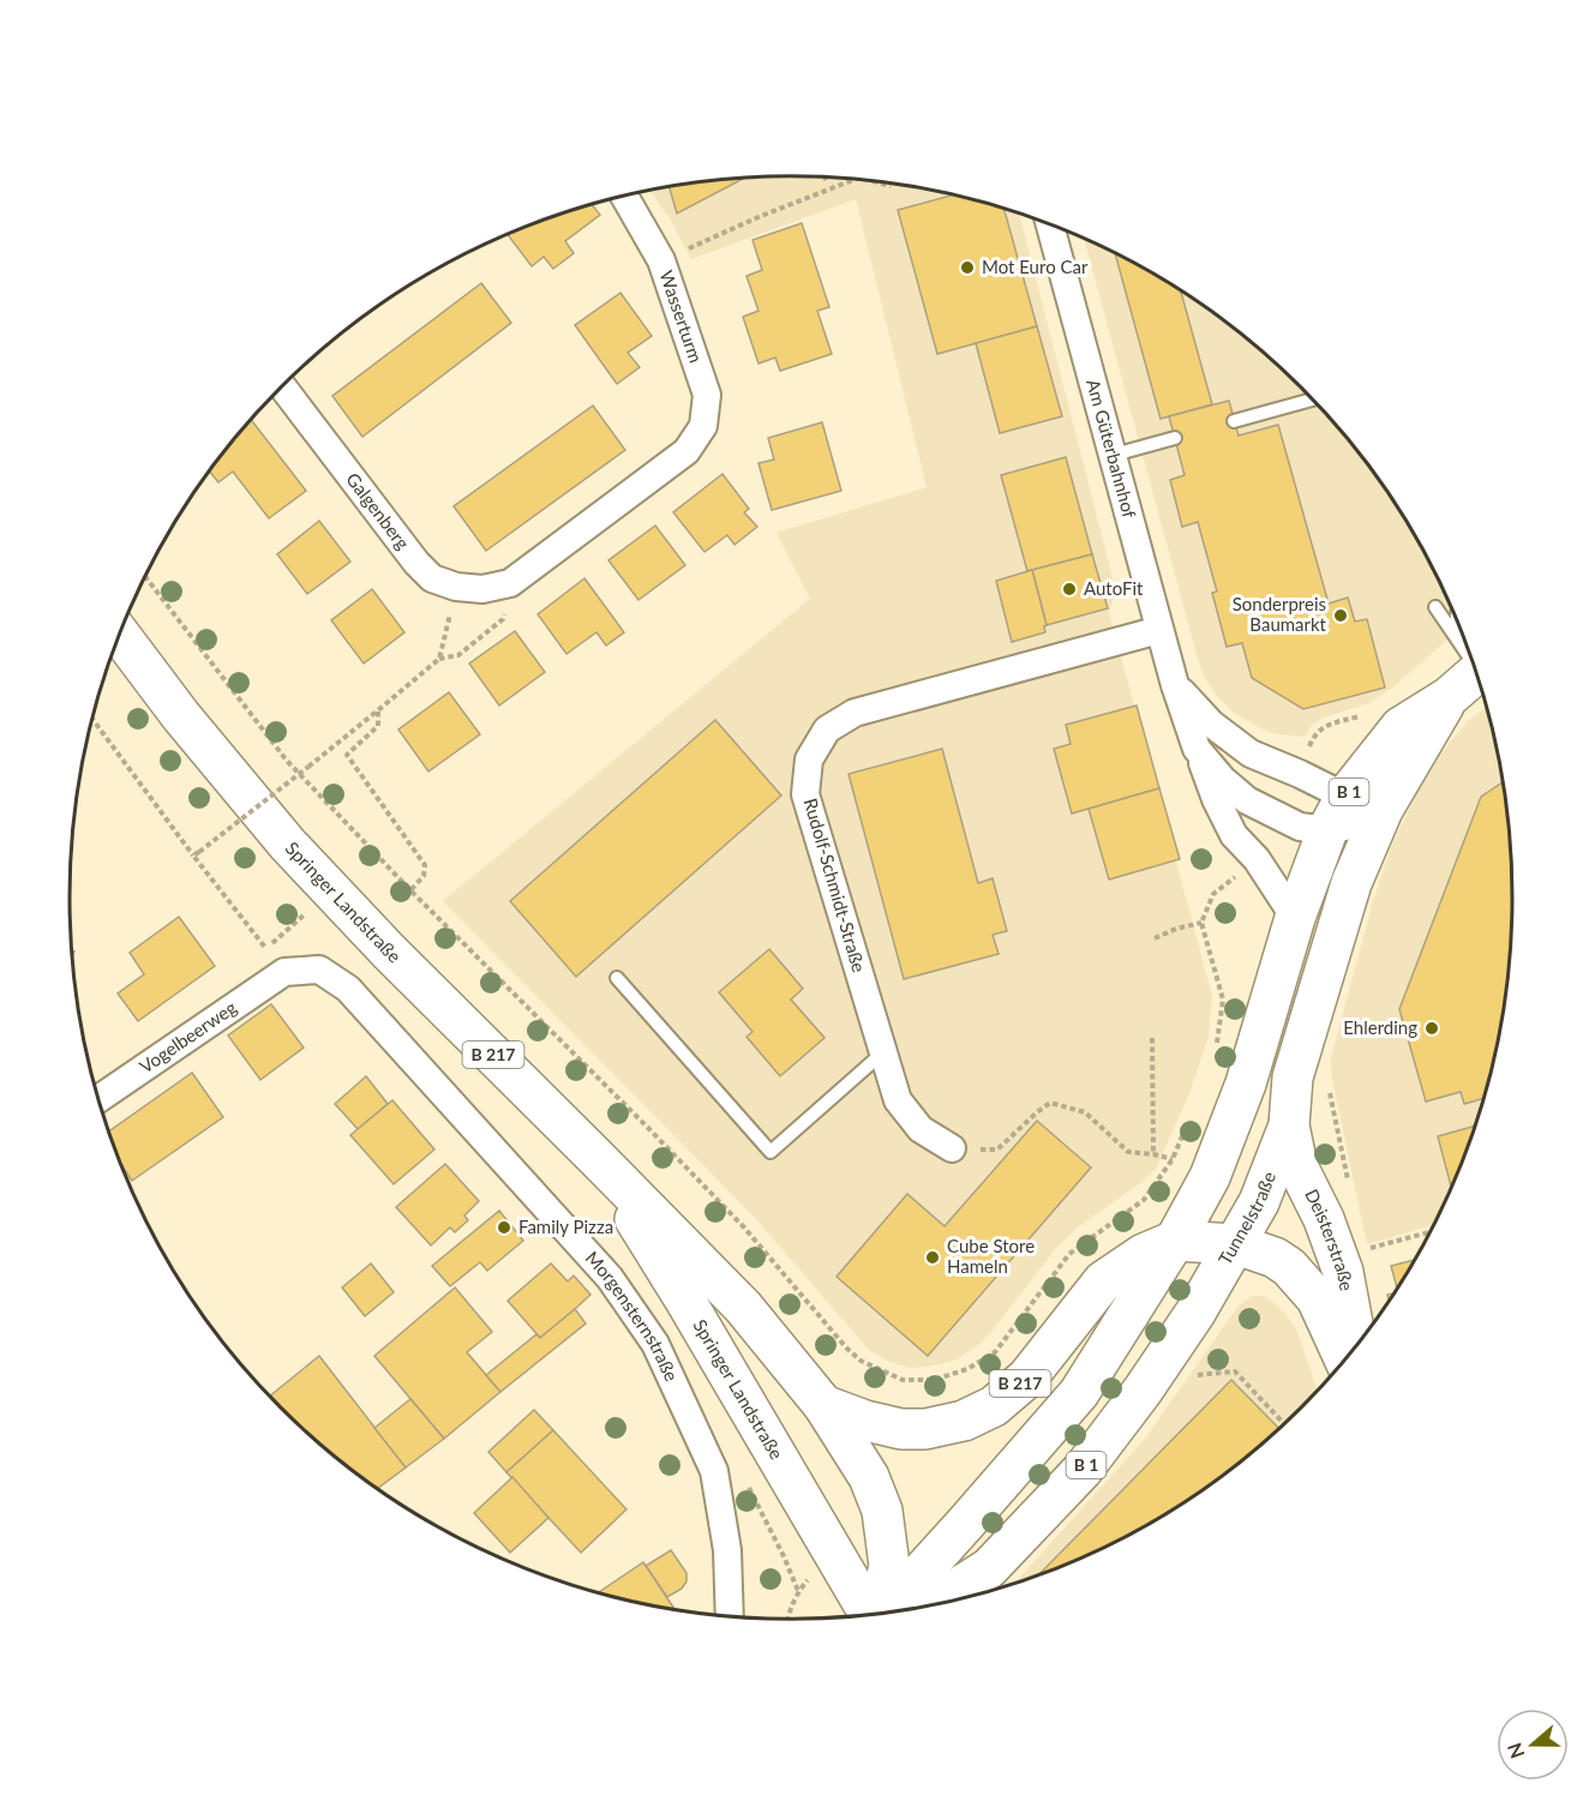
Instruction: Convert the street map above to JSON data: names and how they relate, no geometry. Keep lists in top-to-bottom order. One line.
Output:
{"streets":{"main road":["B 1","Springer Landstraße","B 217","Tunnelstraße","Deisterstraße"],"street":["Wasserturm","Am Güterbahnhof","Galgenberg","Rudolf-Schmidt-Straße","Vogelbeerweg","Morgensternstraße"]},"crossings":[["Wasserturm","Galgenberg"],["Am Güterbahnhof","Rudolf-Schmidt-Straße"],["Am Güterbahnhof","Tunnelstraße"],["Springer Landstraße","B 217"],["Vogelbeerweg","Morgensternstraße"],["B 217","Tunnelstraße"],["B 217","Deisterstraße"],["Tunnelstraße","Deisterstraße"]],"places":["Mot Euro Car","AutoFit","Sonderpreis Baumarkt","Ehlerding","Family Pizza","Cube Store Hameln"],"north":"left"}
